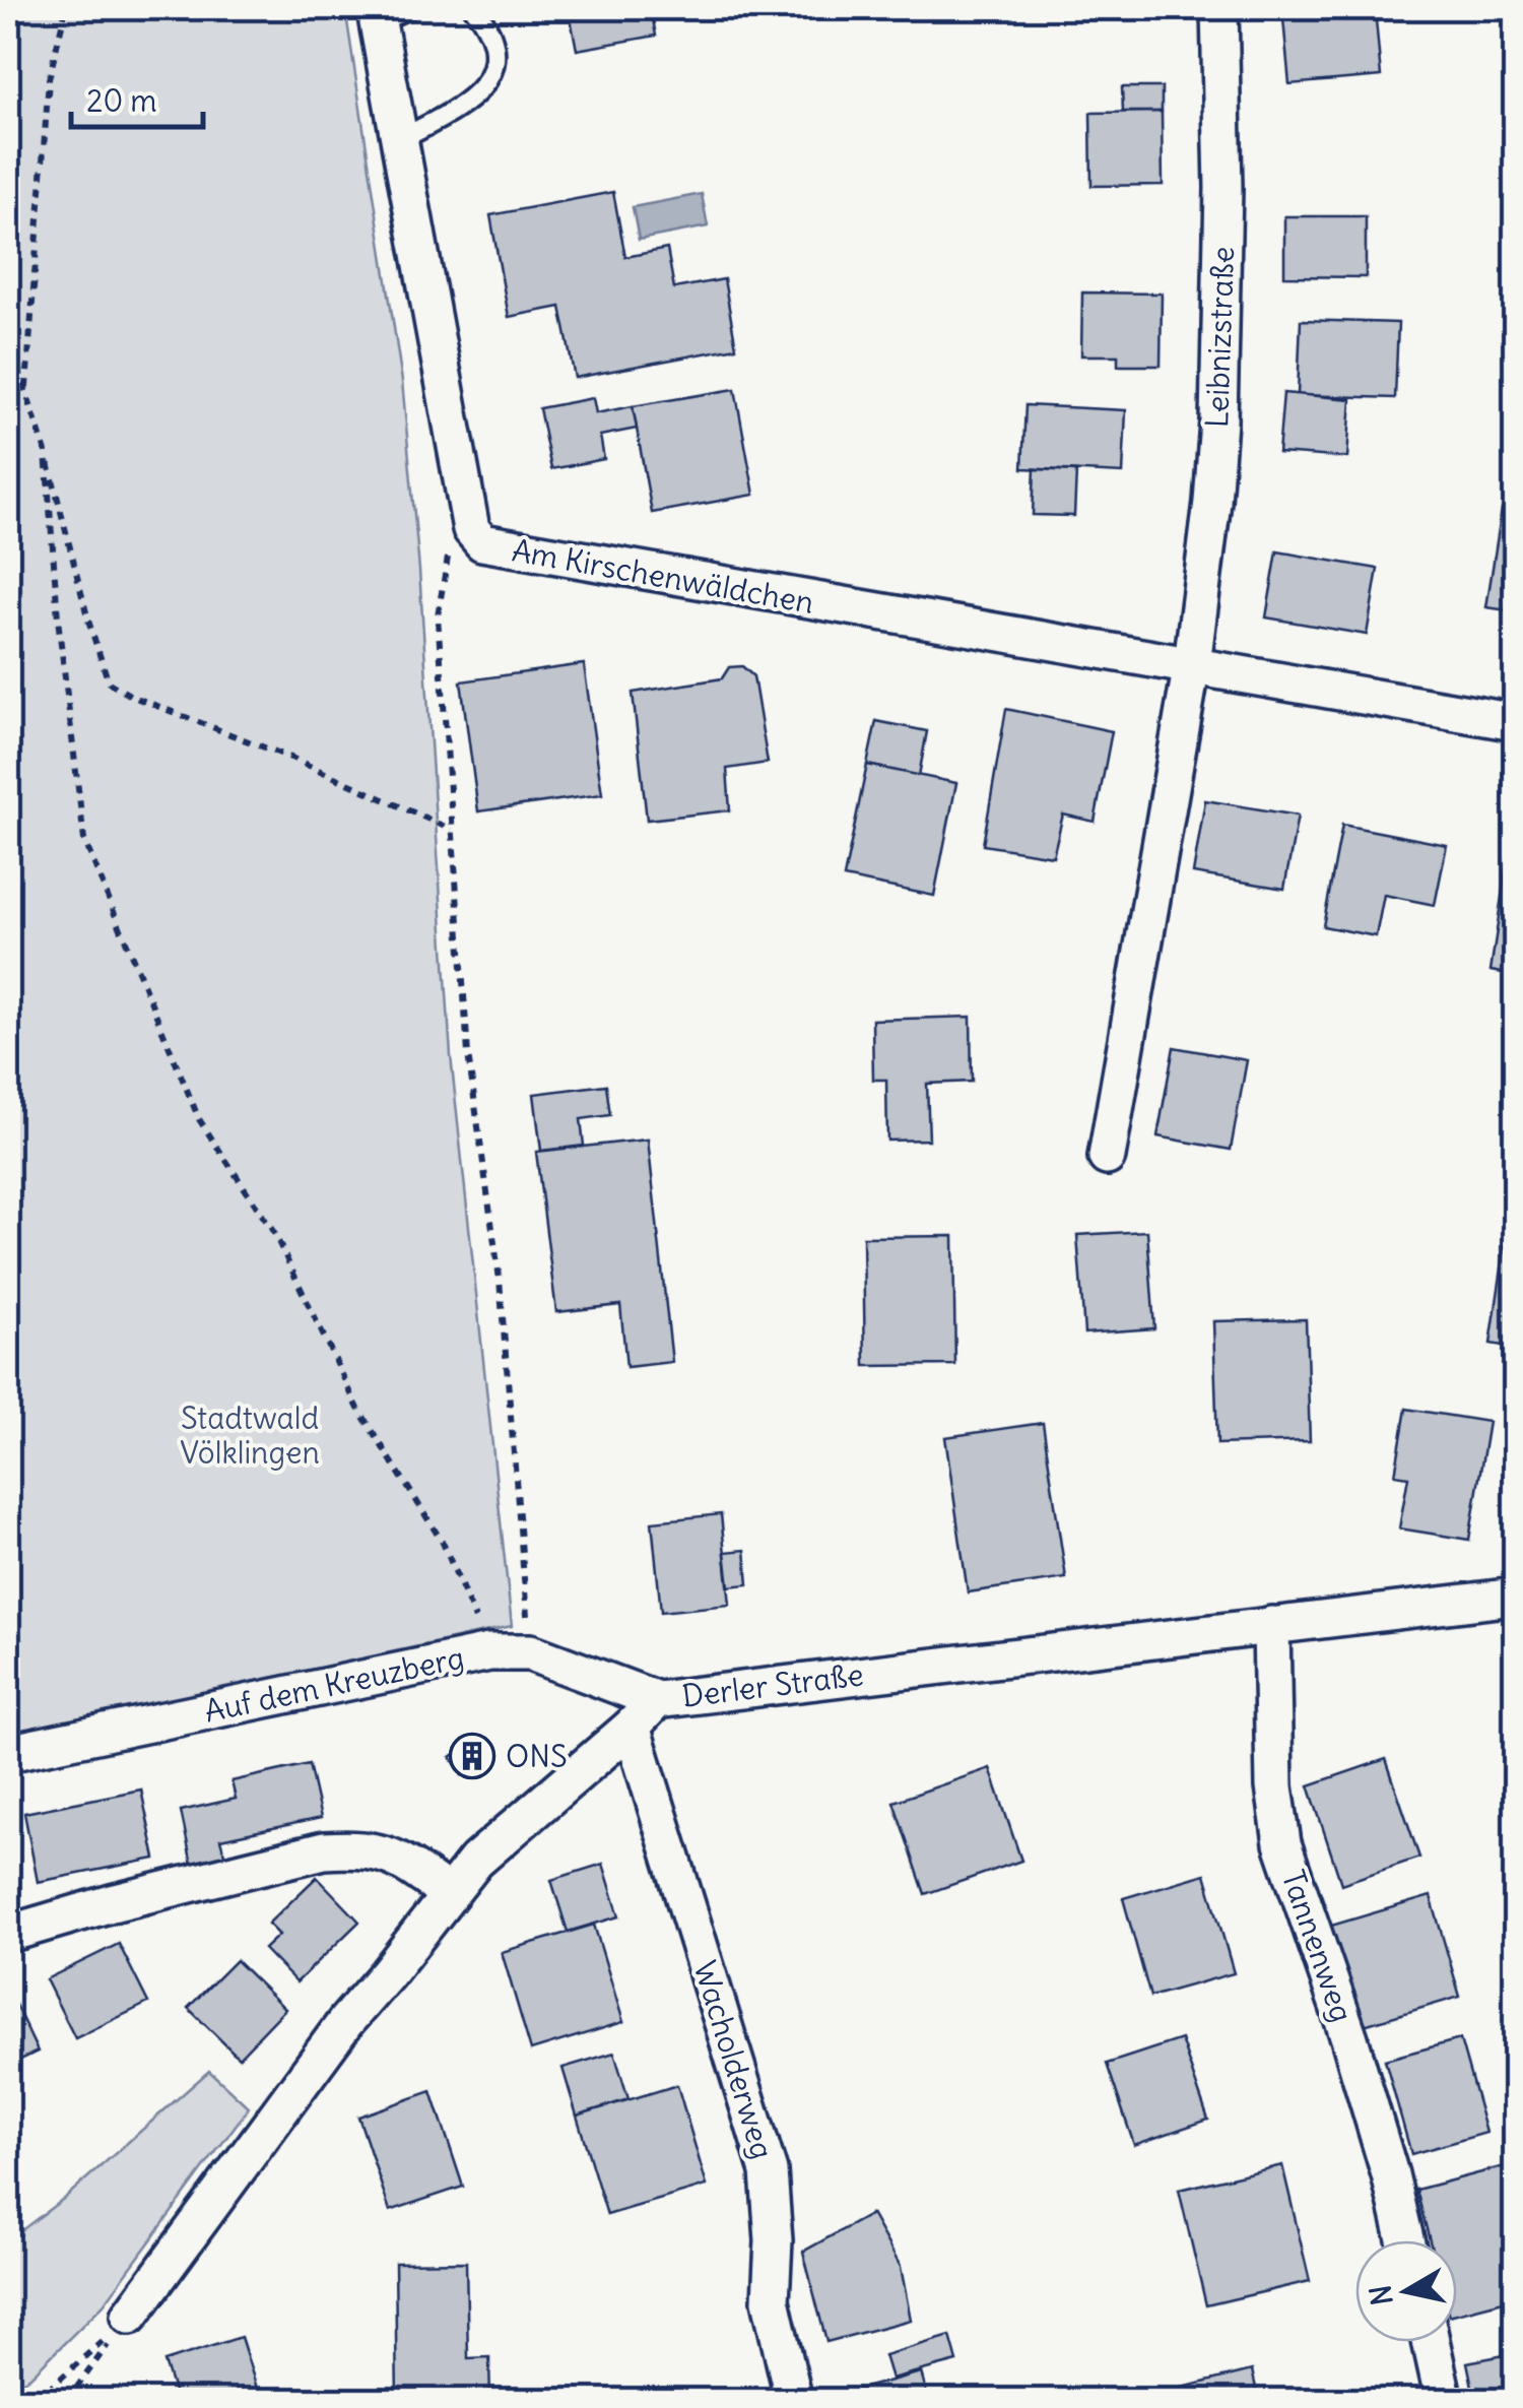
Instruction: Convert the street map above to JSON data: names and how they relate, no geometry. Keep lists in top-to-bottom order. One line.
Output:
{"streets":{"street":["Leibnizstraße","Am Kirschenwäldchen","Auf dem Kreuzberg","Derler Straße","Tannenweg","Wacholderweg"]},"crossings":[["Leibnizstraße","Am Kirschenwäldchen"],["Auf dem Kreuzberg","Derler Straße"],["Derler Straße","Tannenweg"],["Derler Straße","Wacholderweg"]],"parks":["Stadtwald Völklingen"],"places":{"building":["ONS"]},"scale_bar":"20 m","north":"left"}
